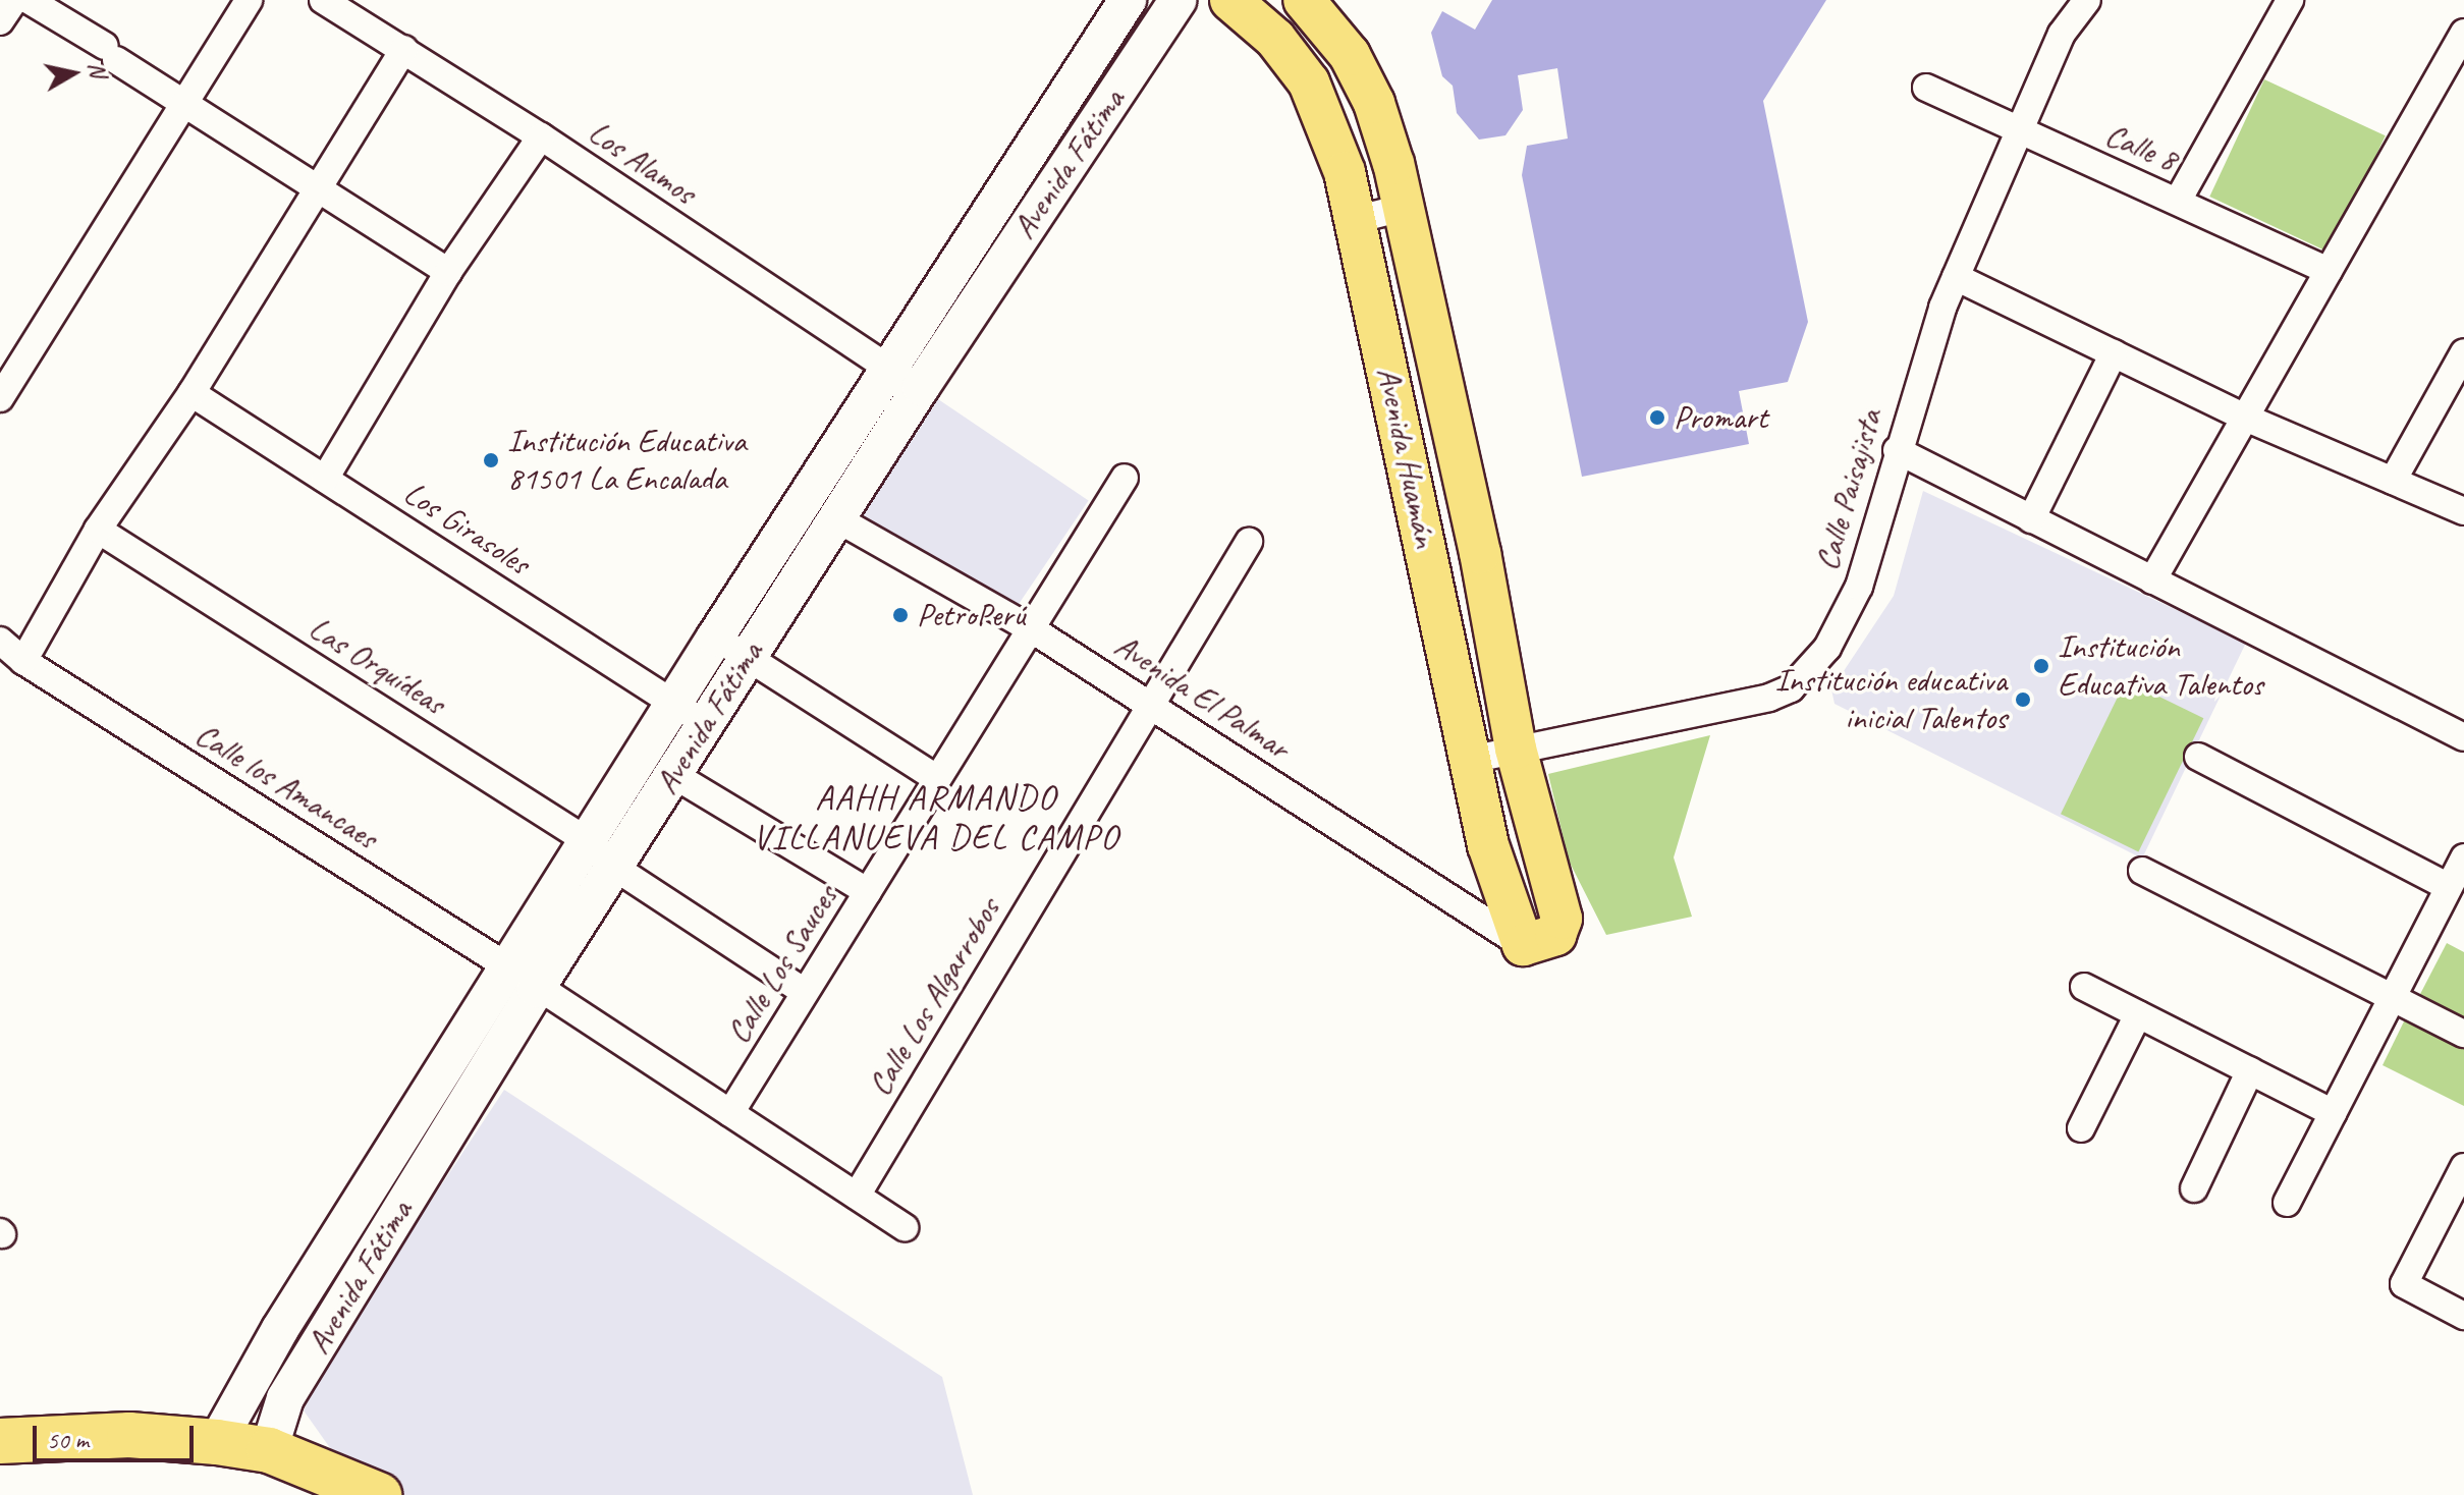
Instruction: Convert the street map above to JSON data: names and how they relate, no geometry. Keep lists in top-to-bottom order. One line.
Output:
{"streets":{"main road":["Avenida Fátima","Avenida Huamán"],"street":["Calle 8","Los Alamos","Calle Paisajista","Los Girasoles","Las Orquídeas","Avenida El Palmar","Calle los Amancaes","Calle Los Sauces","Calle Los Algarrobos"]},"crossings":[["Calle 8","Calle Paisajista"],["Los Alamos","Avenida Fátima"],["Avenida Fátima","Los Girasoles"],["Avenida Fátima","Las Orquídeas"],["Avenida Fátima","Avenida El Palmar"],["Avenida Fátima","Calle los Amancaes"],["Avenida Huamán","Calle Paisajista"],["Avenida Huamán","Avenida El Palmar"],["Las Orquídeas","Calle Los Sauces"],["Avenida El Palmar","Calle Los Sauces"],["Avenida El Palmar","Calle Los Algarrobos"]],"districts":["AAHH ARMANDO VILLANUEVA DEL CAMPO"],"places":["Promart","Institución Educativa 81501 La Encalada","PetroPerú","Institución Educativa Talentos","Institución educativa inicial Talentos"],"scale_bar":"50 m","north":"right"}
